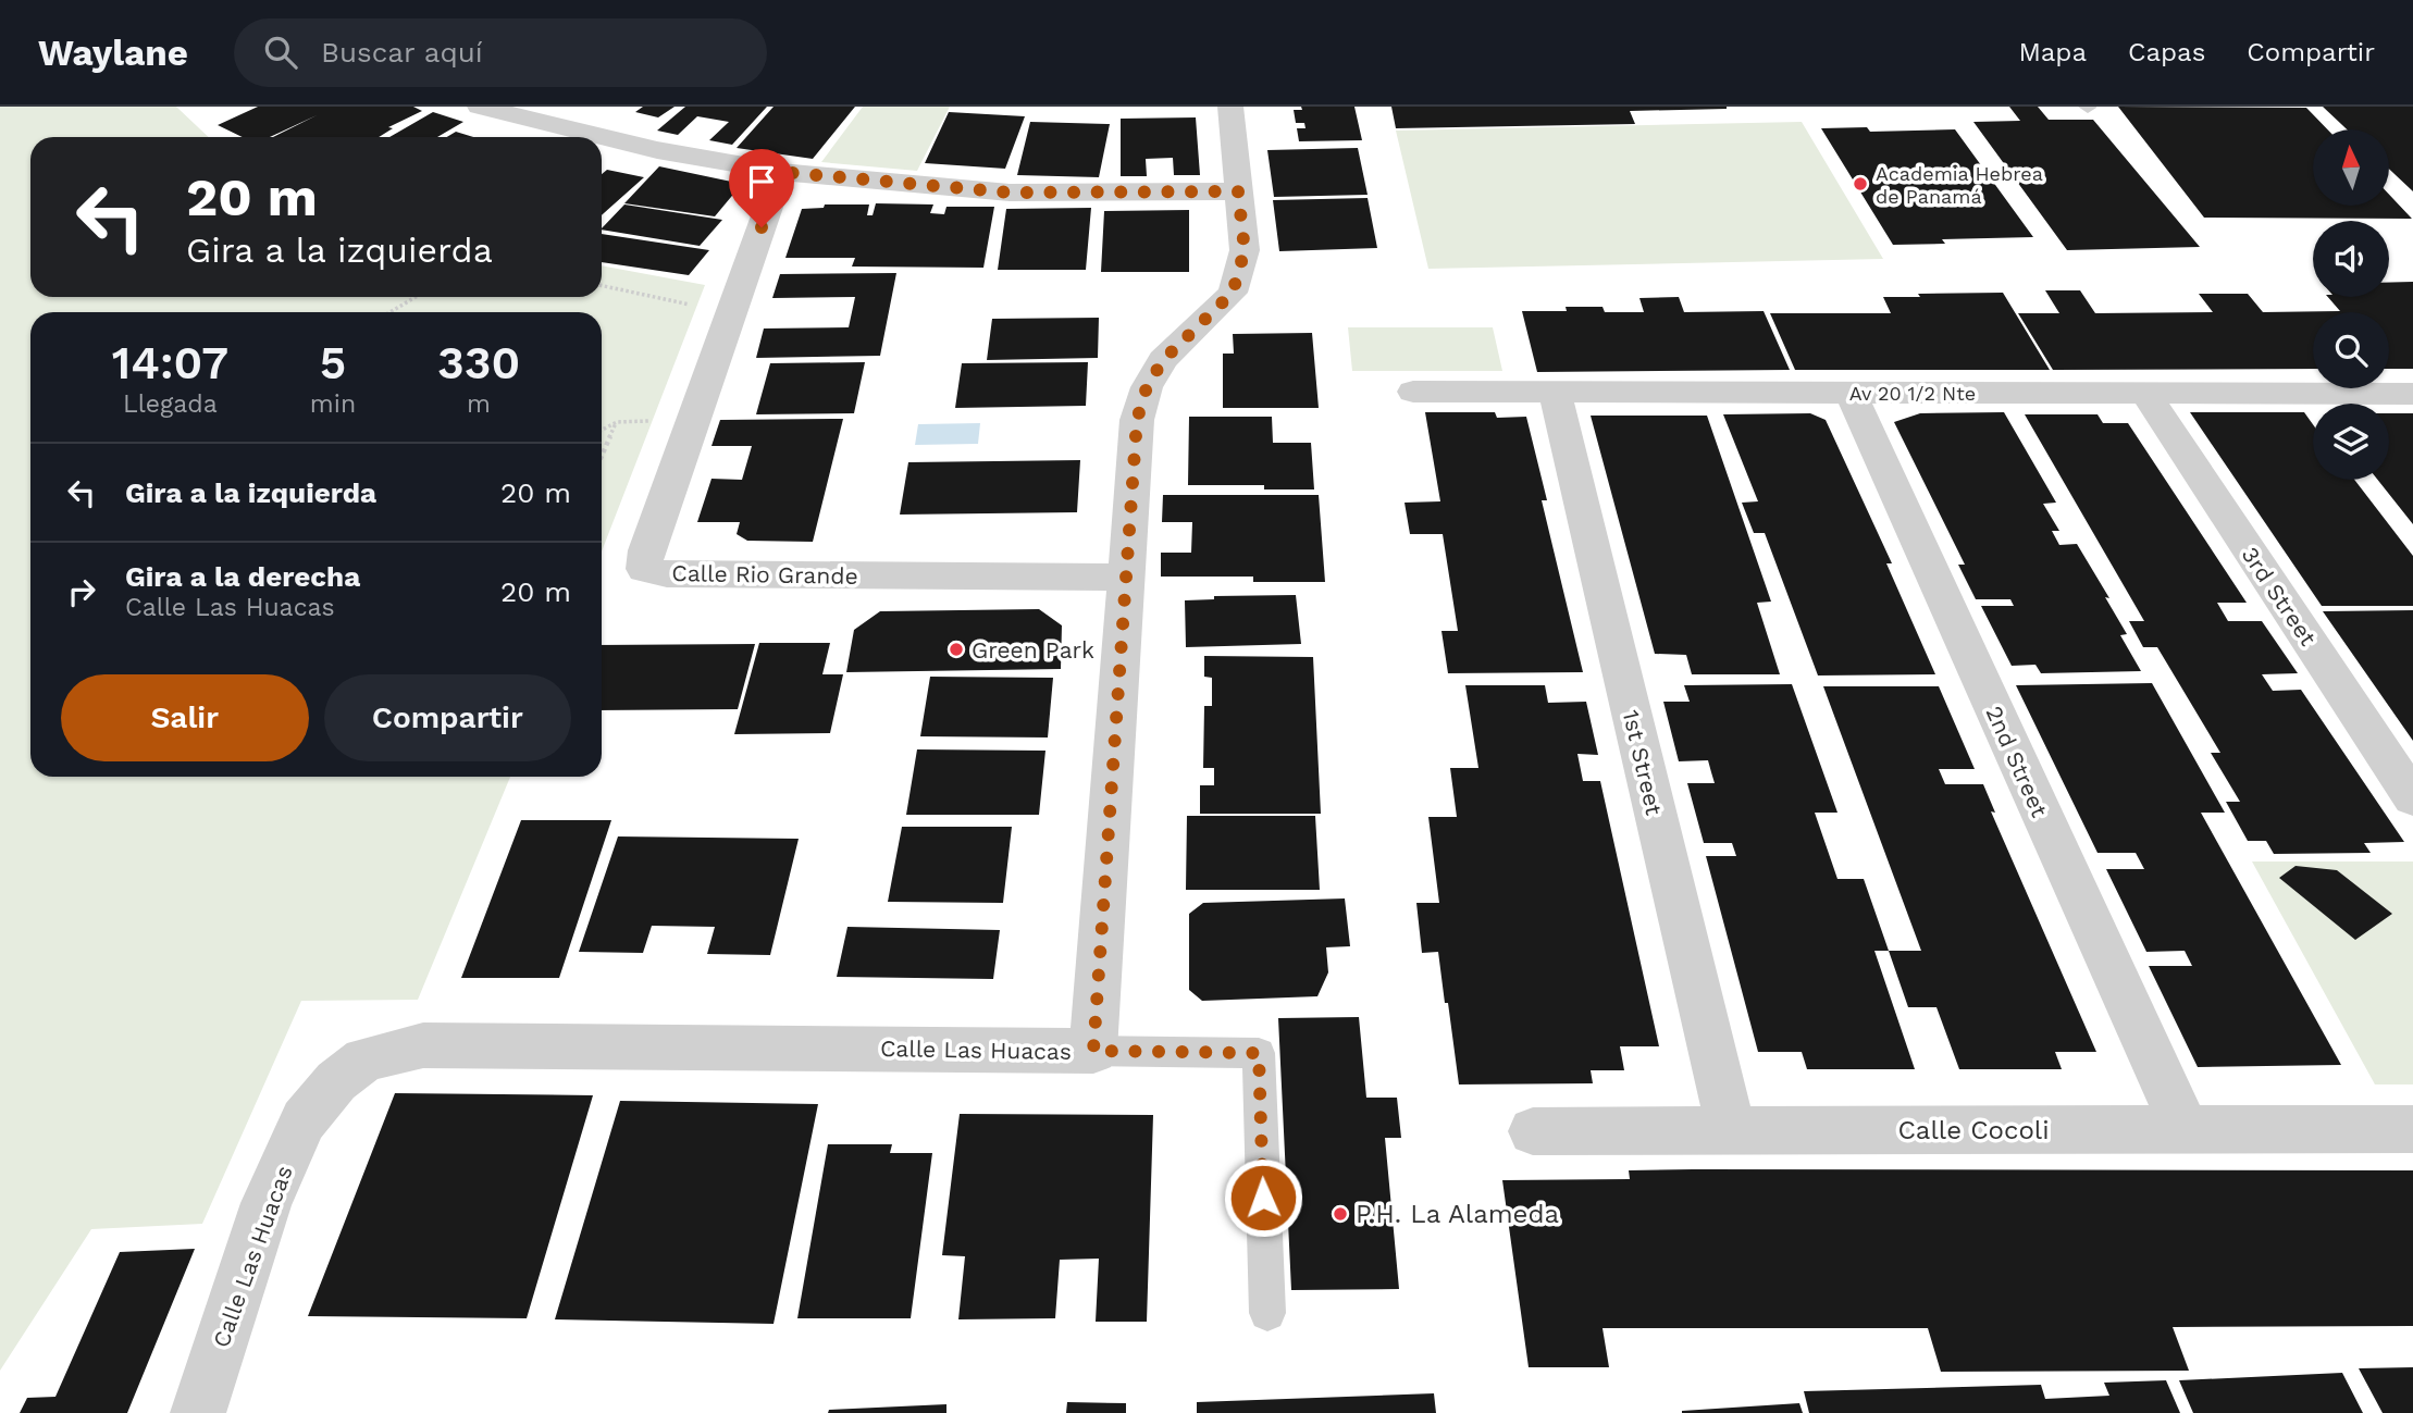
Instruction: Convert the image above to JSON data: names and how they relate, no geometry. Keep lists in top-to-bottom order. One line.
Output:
{"streets":{"street":["Av 20 1/2 Nte","Calle Rio Grande","3rd Street","2nd Street","1st Street","Calle Las Huacas","Calle Cocoli"]},"crossings":[["Av 20 1/2 Nte","3rd Street"],["Av 20 1/2 Nte","2nd Street"],["Av 20 1/2 Nte","1st Street"],["Calle Rio Grande","Calle Las Huacas"],["2nd Street","Calle Cocoli"],["1st Street","Calle Cocoli"]],"places":["Academia Hebrea de Panamá","Green Park","P.H. La Alameda"],"north":"top","page":{"header":"Waylane","search":"Buscar aquí","nav":["Mapa","Capas","Compartir"],"turn":["20 m","Gira a la izquierda"],"eta":["14:07","Llegada","5","min","330","m"],"list":[{"name":"Gira a la izquierda","value":"20 m"},{"name":"Gira a la derecha","note":"Calle Las Huacas","value":"20 m"}],"buttons":["Salir","Compartir"]}}
